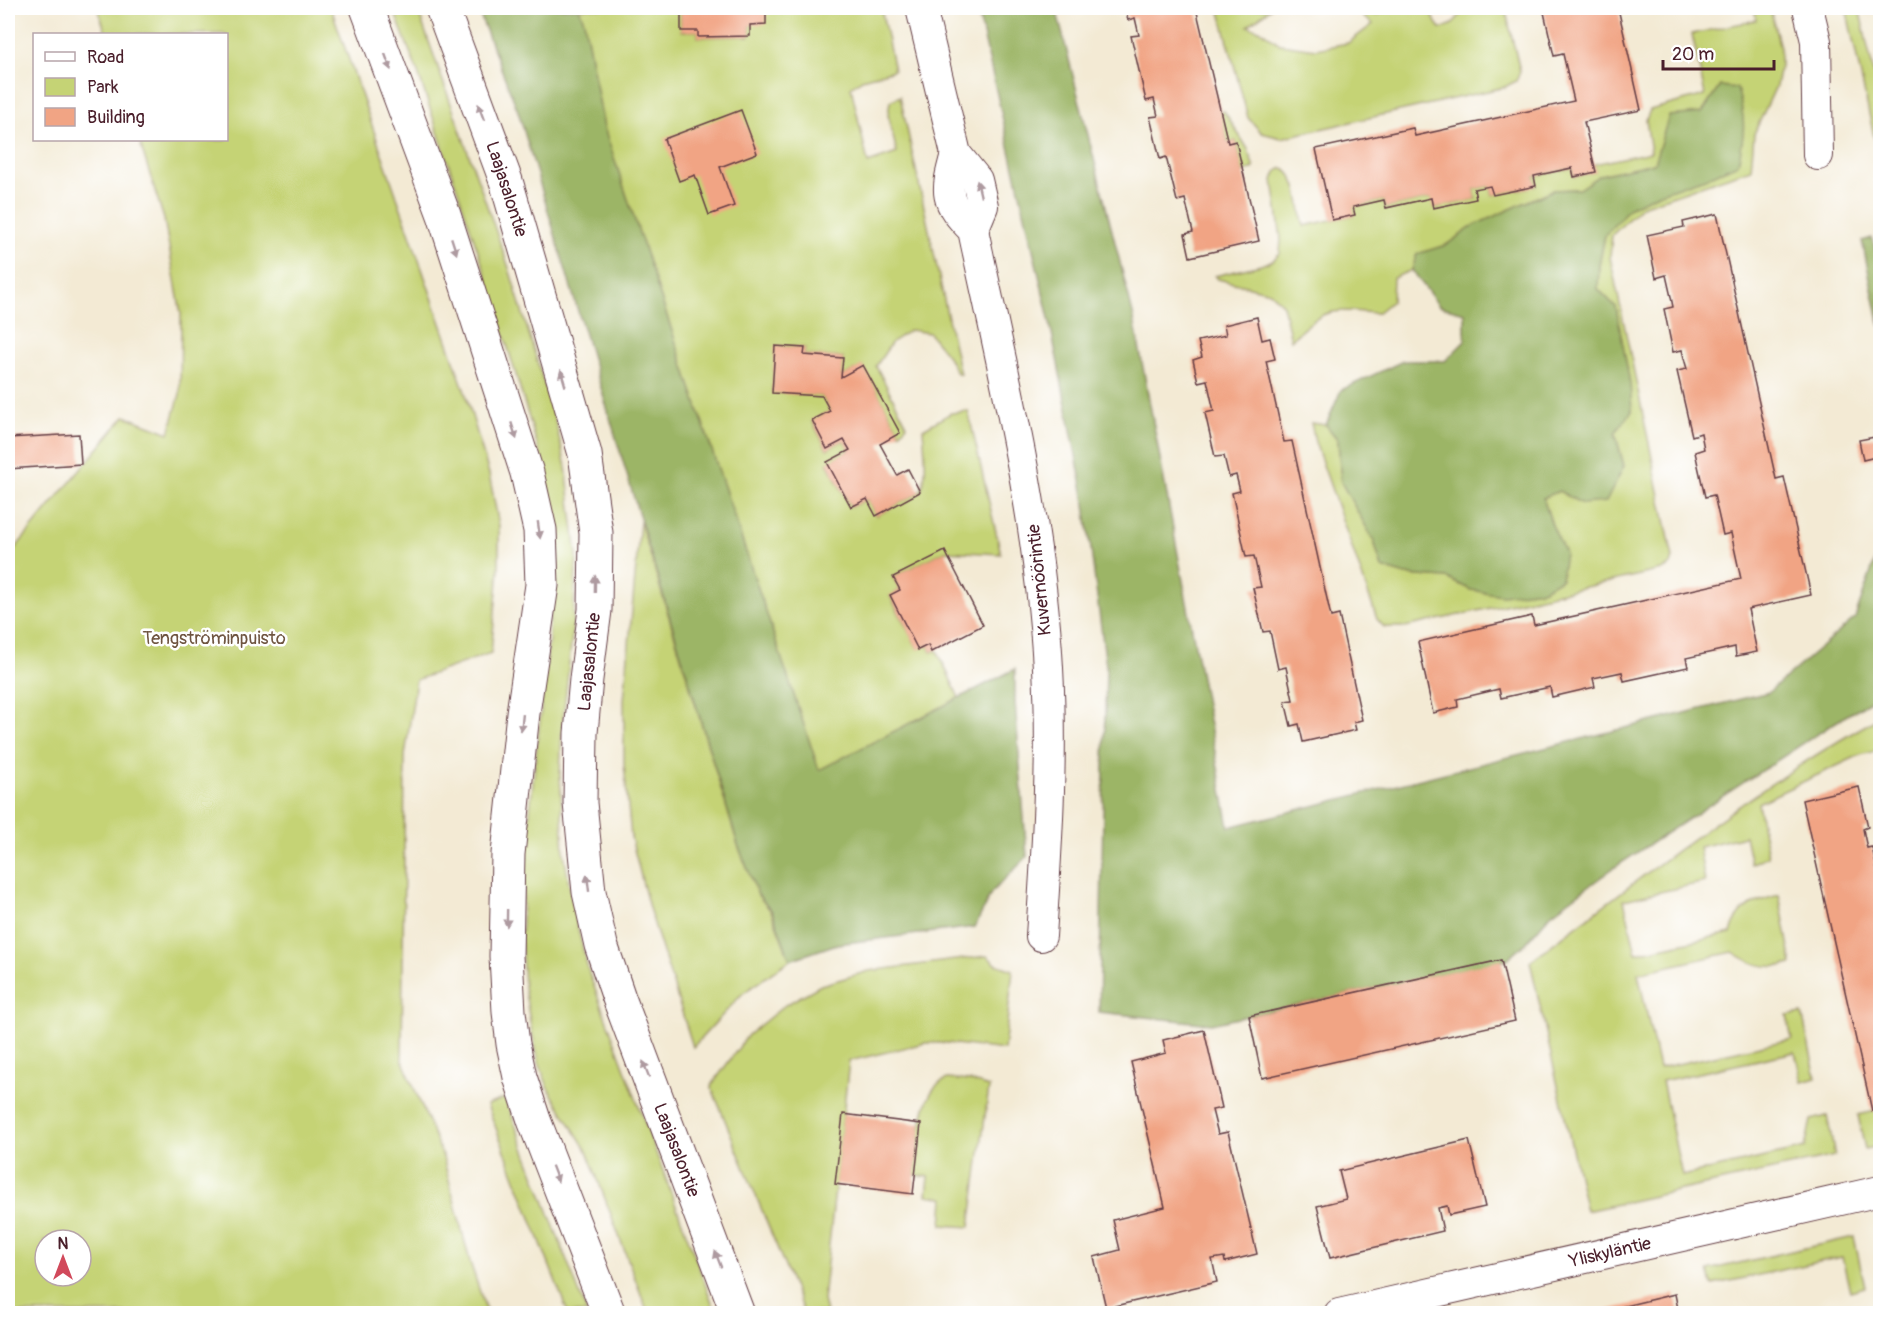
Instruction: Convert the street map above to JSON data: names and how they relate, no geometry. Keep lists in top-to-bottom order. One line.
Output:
{"streets":{"main road":["Laajasalontie"],"street":["Kuvernöörintie","Yliskyläntie"]},"parks":["Tengströminpuisto"],"legend":["Road","Park","Building"],"scale_bar":"20 m","north":"top"}
